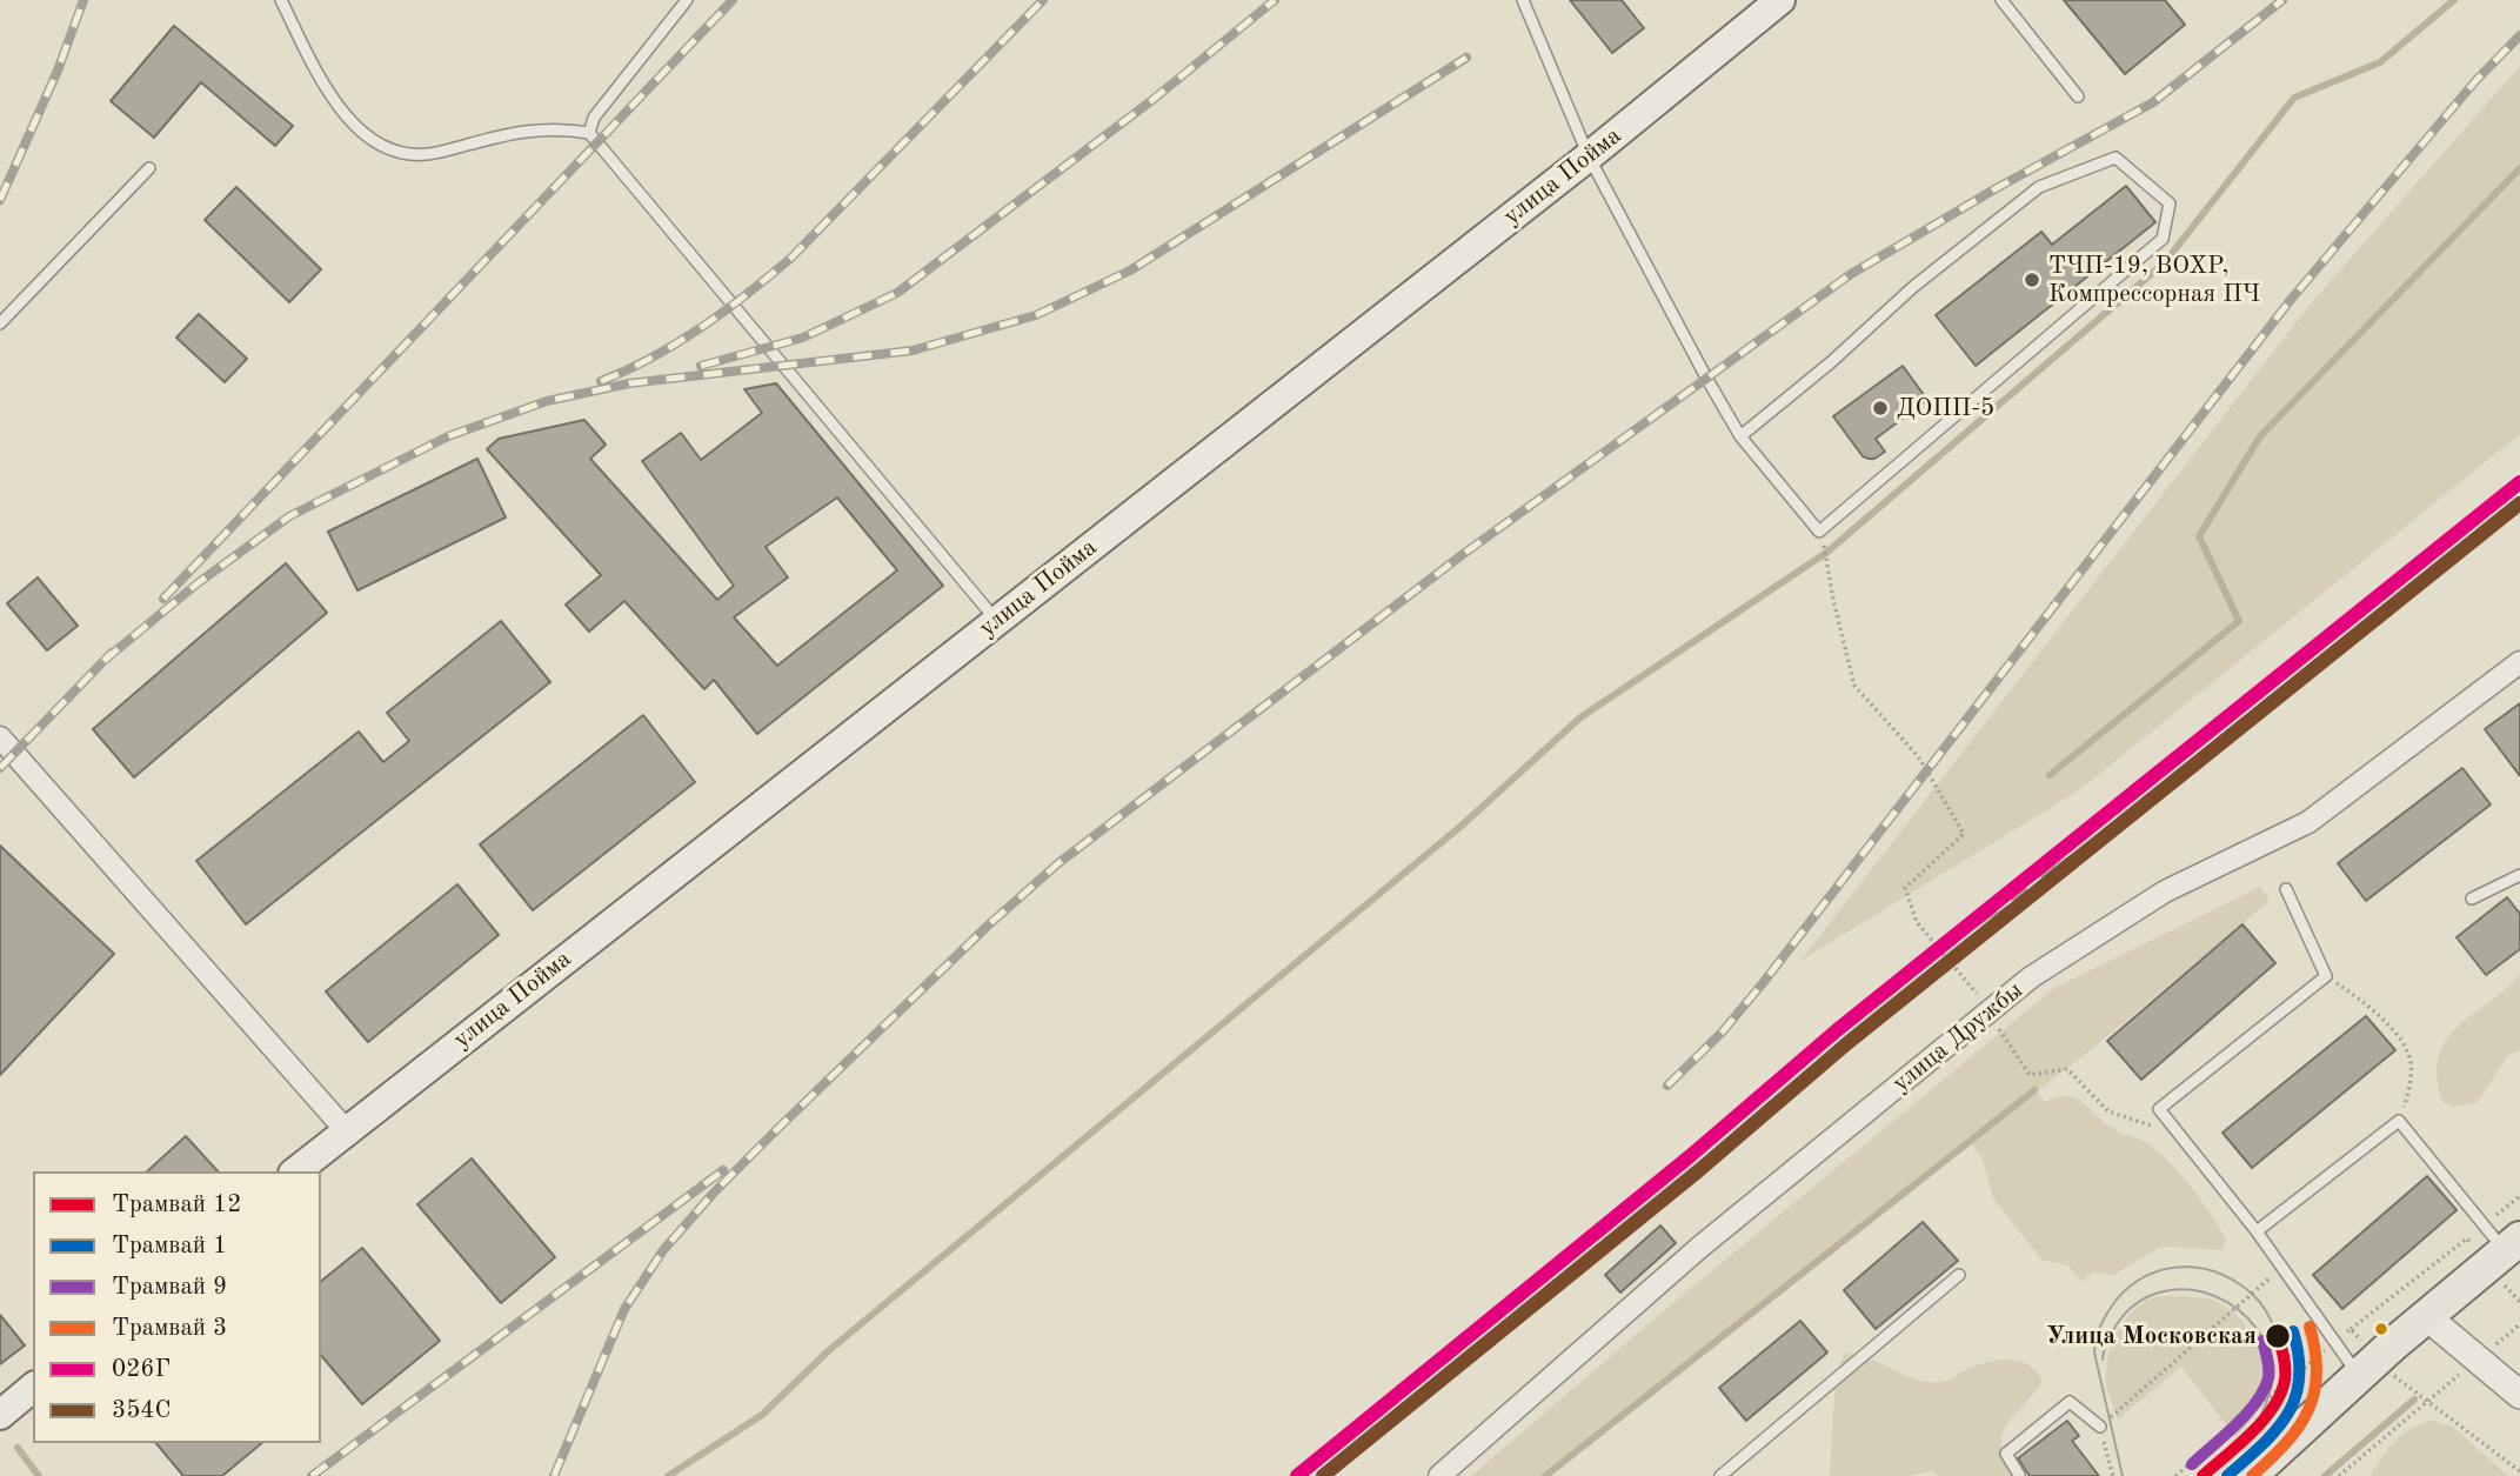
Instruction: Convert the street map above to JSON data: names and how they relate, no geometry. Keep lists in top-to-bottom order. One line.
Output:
{"streets":{"main road":["улица Пойма"],"street":["улица Дружбы"]},"places":["ТЧП-19, ВОХР, Компрессорная ПЧ","ДОПП-5","Улица Московская"],"lines":["transit line 026Г","transit line 354С","tram line 3","tram line 1","tram line 12","tram line 9"],"legend":["Трамвай 12","Трамвай 1","Трамвай 9","Трамвай 3","026Г","354С"]}
